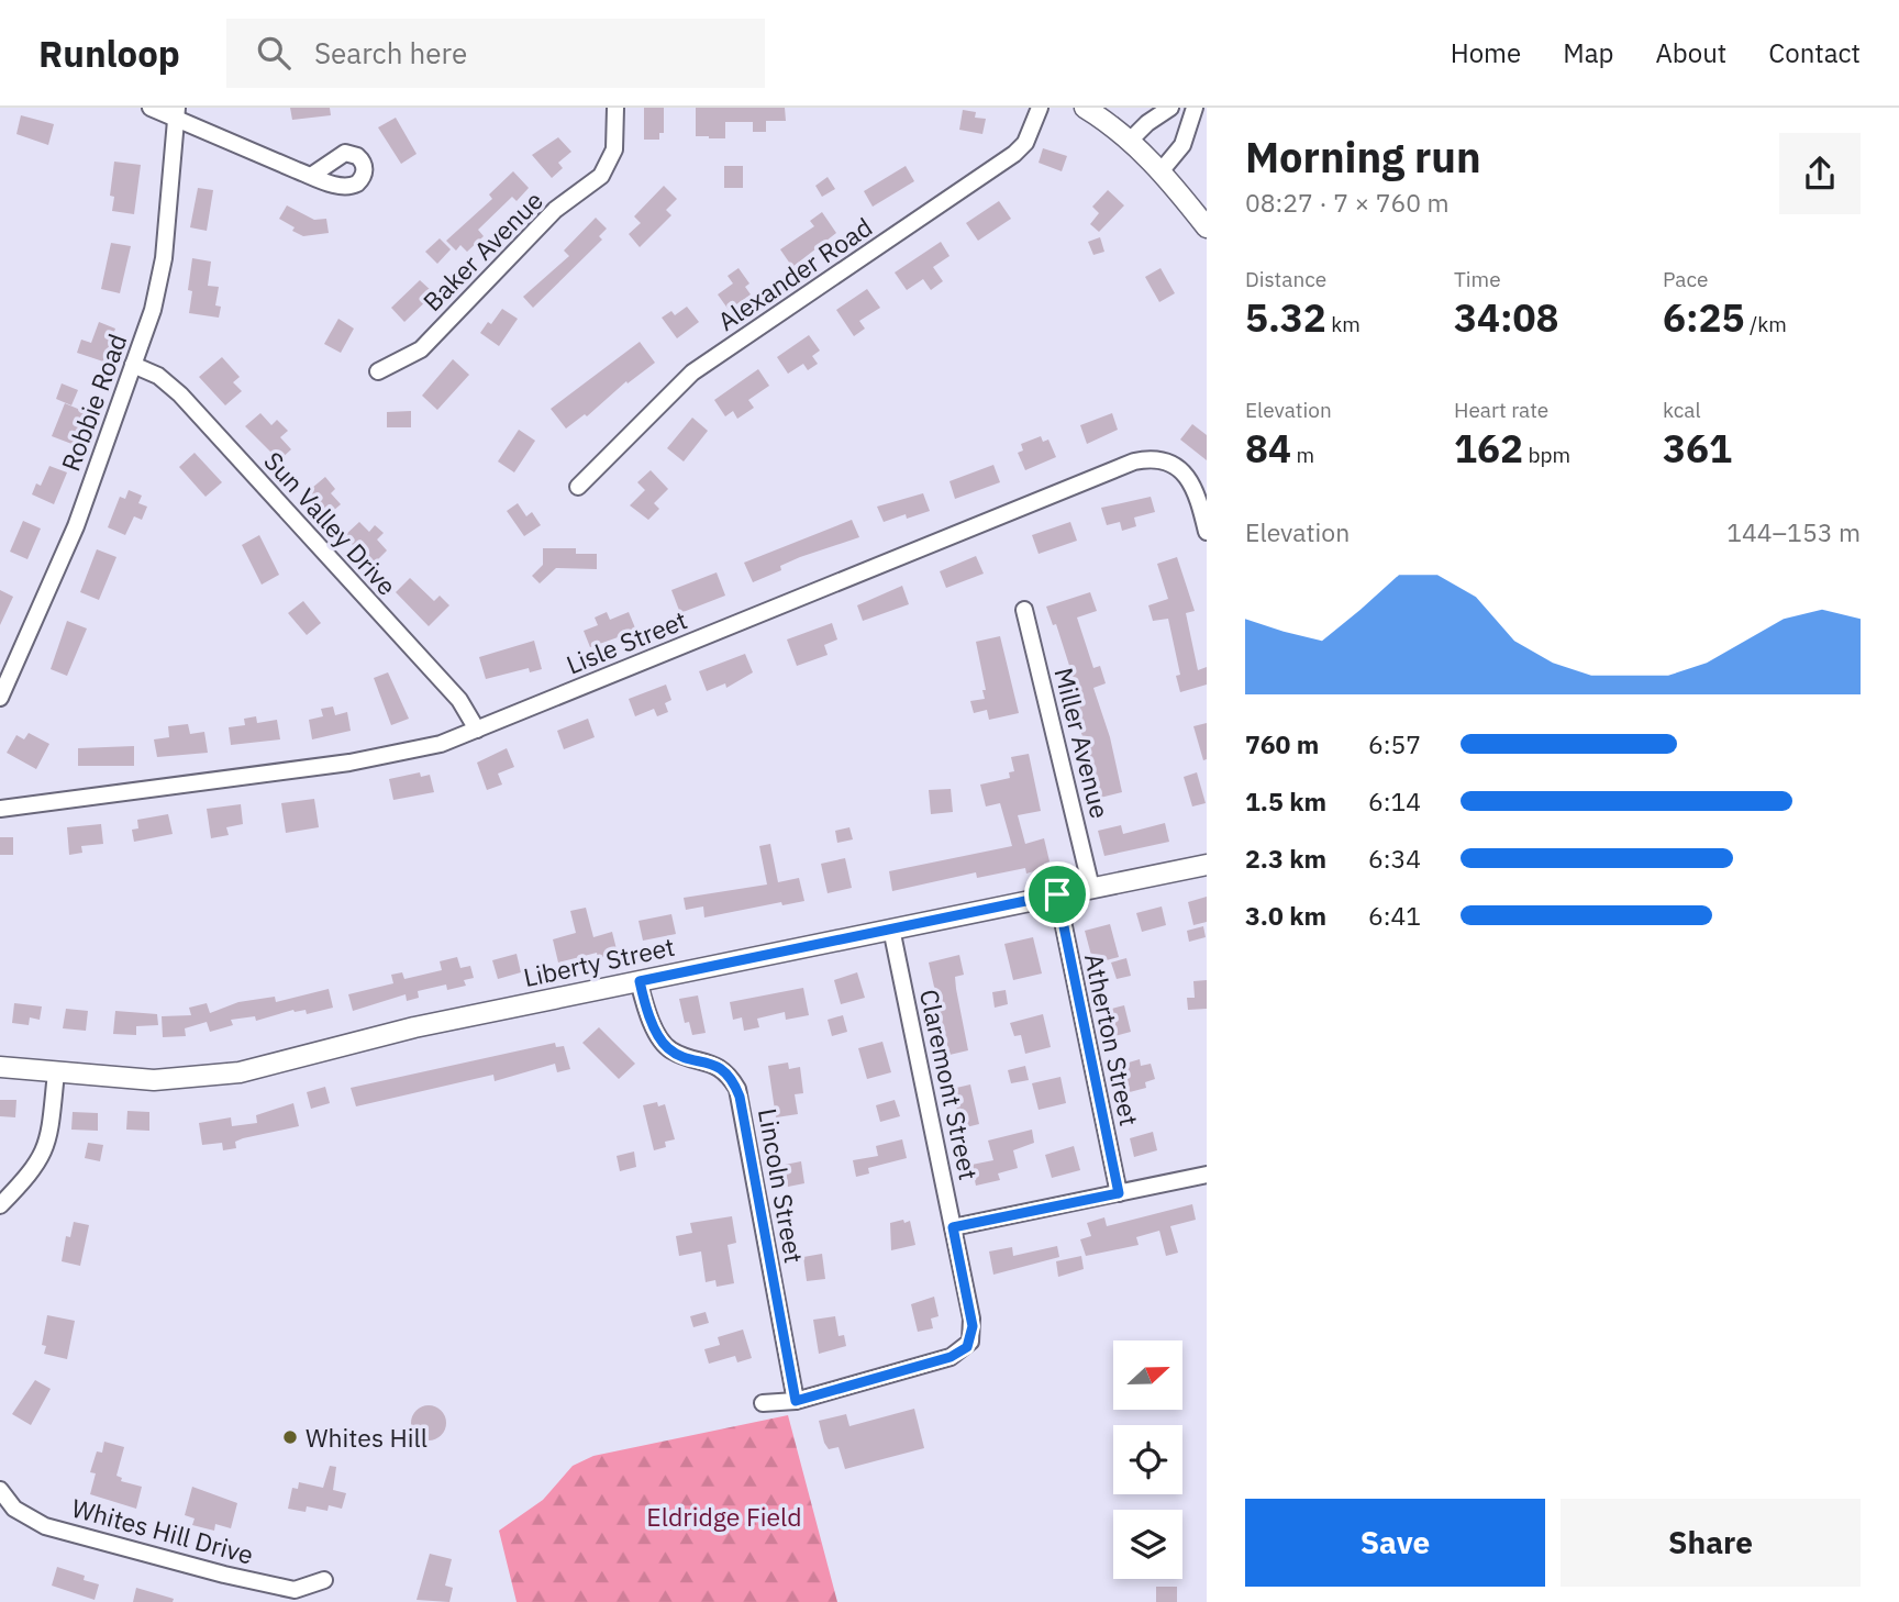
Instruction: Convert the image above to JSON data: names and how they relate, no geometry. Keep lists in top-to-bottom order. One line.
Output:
{"streets":{"main road":["Liberty Street"],"street":["Baker Avenue","Alexander Road","Robbie Road","Sun Valley Drive","Lisle Street","Miller Avenue","Atherton Street","Claremont Street","Lincoln Street","Whites Hill Drive"]},"crossings":[["Robbie Road","Sun Valley Drive"],["Sun Valley Drive","Lisle Street"],["Miller Avenue","Liberty Street"],["Liberty Street","Atherton Street"],["Liberty Street","Claremont Street"],["Liberty Street","Lincoln Street"],["Claremont Street","Lincoln Street"]],"parks":["Eldridge Field"],"places":["Whites Hill"],"north":"right","page":{"header":"Runloop","search":"Search here","nav":["Home","Map","About","Contact"],"heading":["Morning run","08:27 · 7 × 760 m"],"stats":[["Distance","5.32 km"],["Time","34:08"],["Pace","6:25 /km"],["Elevation","84 m"],["Heart rate","162 bpm"],["kcal","361"]],"chart":["Elevation","144–153 m"],"list":[{"name":"760 m","note":"6:57"},{"name":"1.5 km","note":"6:14"},{"name":"2.3 km","note":"6:34"},{"name":"3.0 km","note":"6:41"}],"buttons":["Save","Share"]}}
